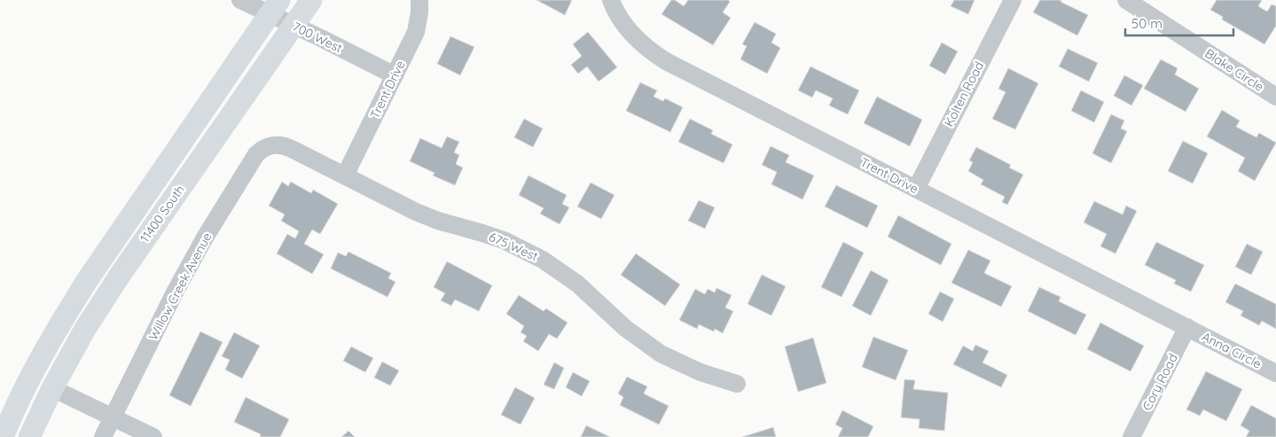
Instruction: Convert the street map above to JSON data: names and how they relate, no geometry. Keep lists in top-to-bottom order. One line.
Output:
{"streets":{"main road":["11400 South"],"street":["700 West","Blake Circle","Trent Drive","Kolten Road","675 West","Willow Creek Avenue","Anna Circle","Cory Road"]},"crossings":[["700 West","Trent Drive"],["700 West","11400 South"],["Trent Drive","Kolten Road"],["Trent Drive","675 West"],["Trent Drive","Anna Circle"],["Trent Drive","Cory Road"],["675 West","Willow Creek Avenue"],["Anna Circle","Cory Road"]],"scale_bar":"50 m"}
